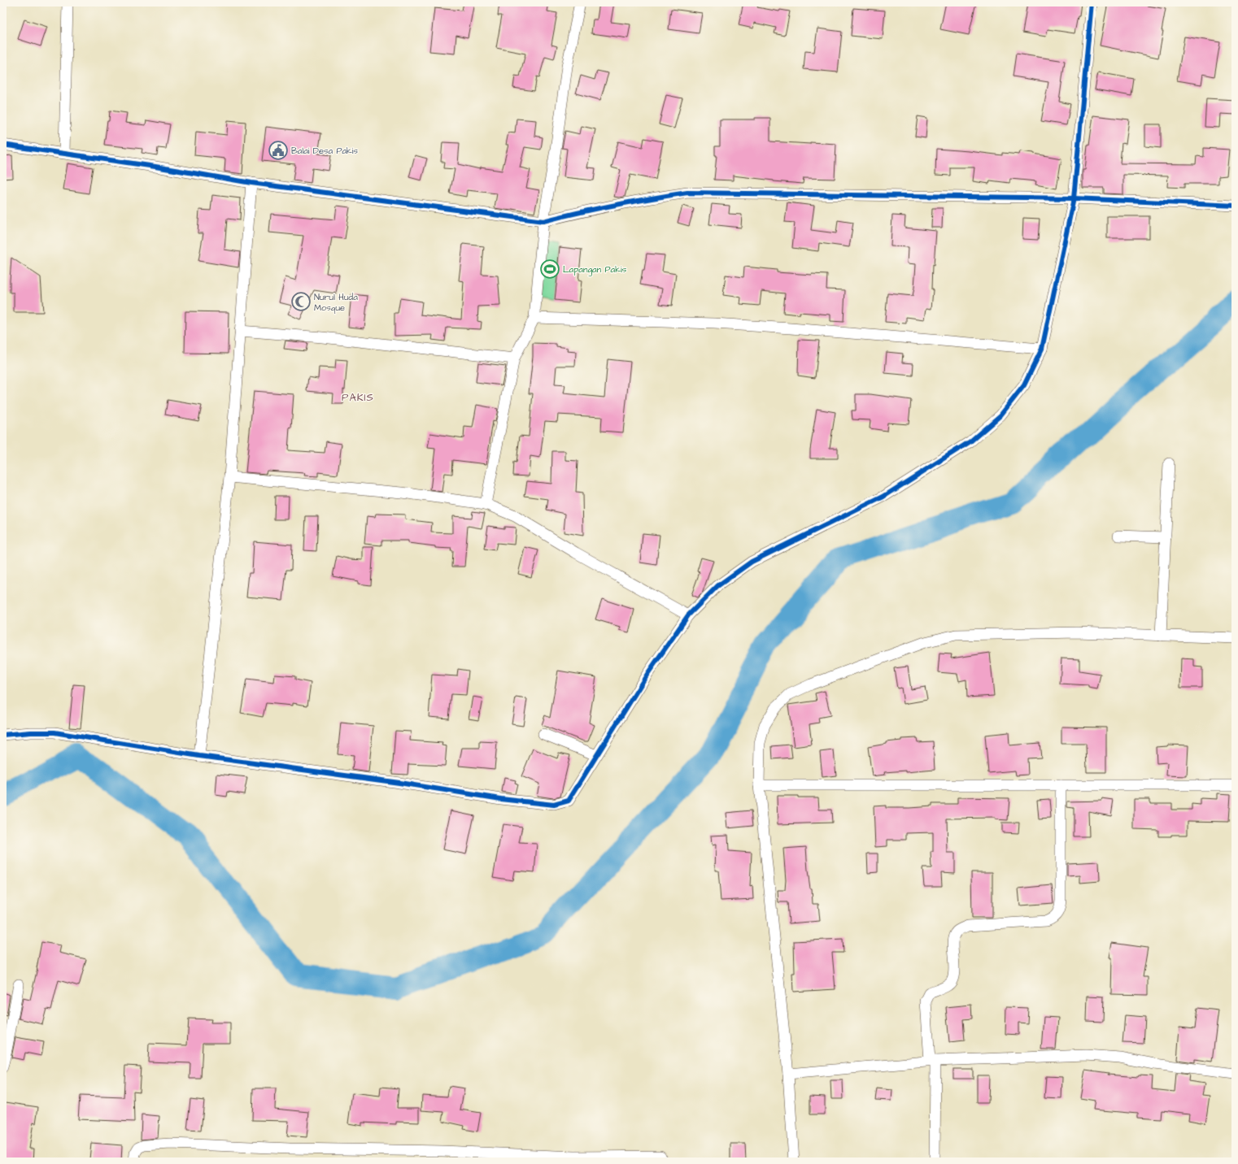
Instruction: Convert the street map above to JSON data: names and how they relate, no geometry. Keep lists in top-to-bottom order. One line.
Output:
{"districts":["PAKIS"],"places":{"public building":["Balai Desa Pakis"],"sports":["Lapangan Pakis"],"mosque":["Nurul Huda Mosque"]}}
